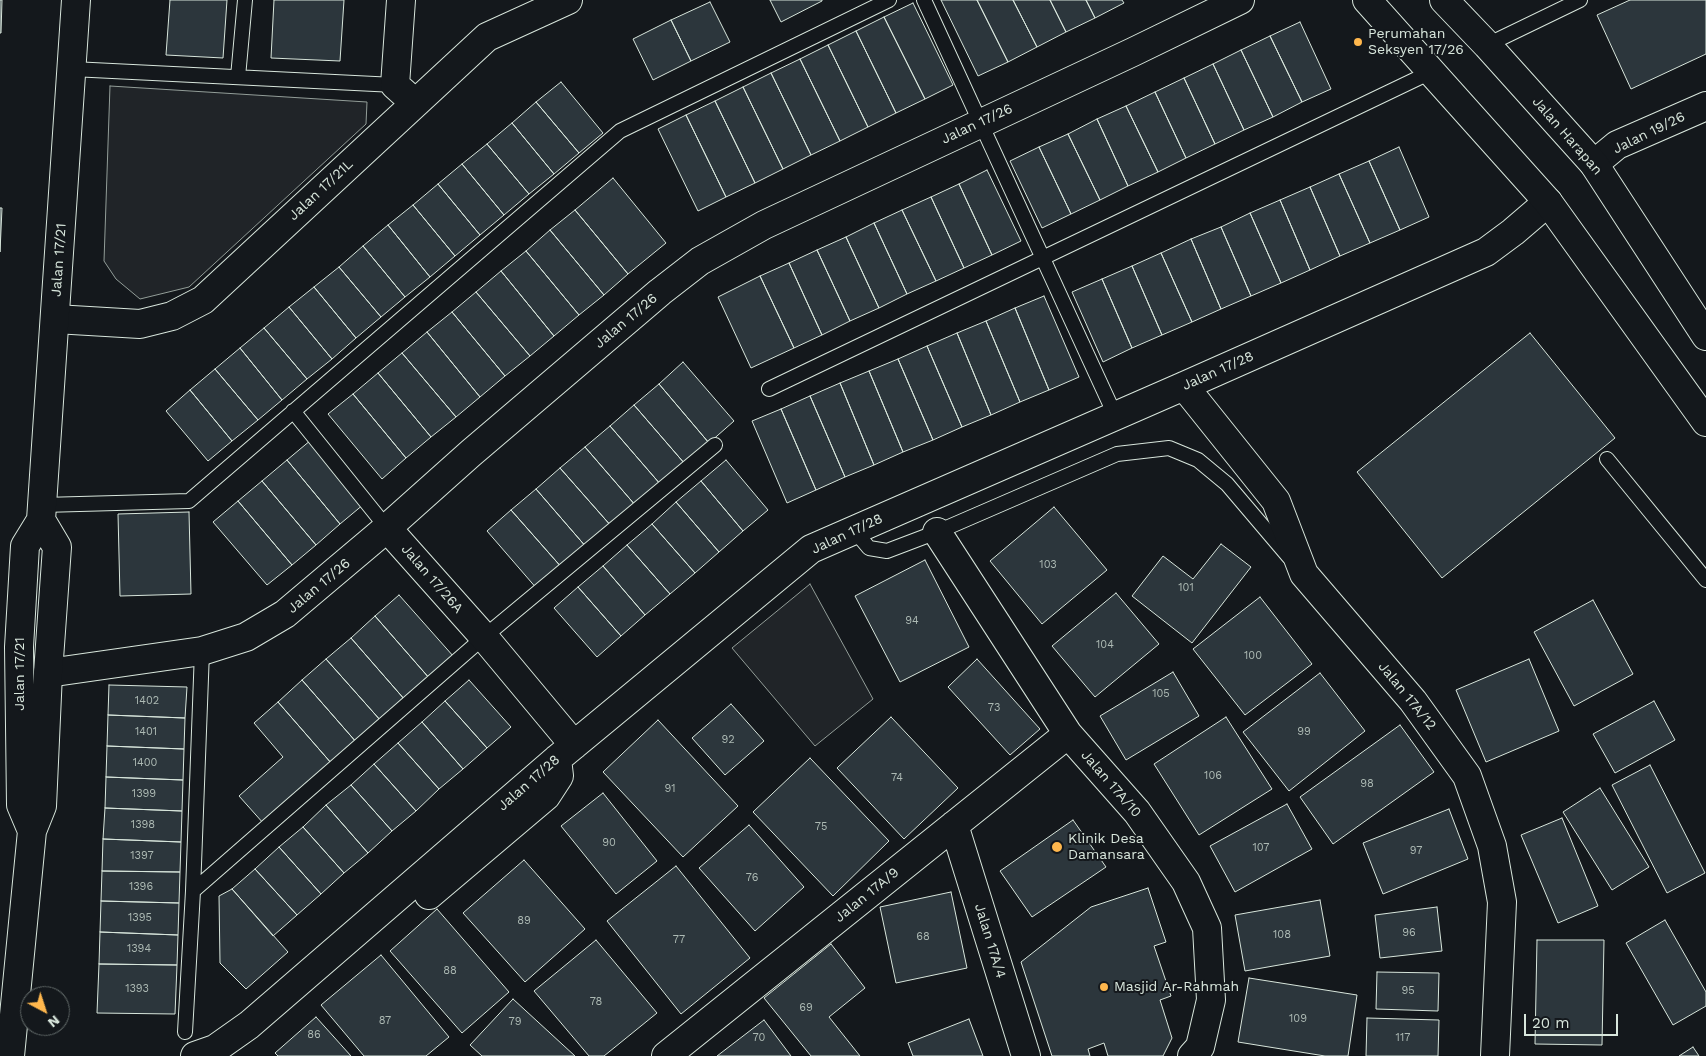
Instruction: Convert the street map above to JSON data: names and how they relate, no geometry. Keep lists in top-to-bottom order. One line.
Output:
{"streets":{"street":["Jalan 17/26","Jalan 19/26","Jalan Harapan","Jalan 17/21L","Jalan 17/21","Jalan 17/28","Jalan 17/26A","Jalan 17A/12","Jalan 17A/10","Jalan 17A/9","Jalan 17A/4"]},"crossings":[["Jalan 17/26","Jalan 17/21"],["Jalan 17/26","Jalan 17/26A"],["Jalan 19/26","Jalan Harapan"],["Jalan 17/21L","Jalan 17/21"],["Jalan 17/28","Jalan 17/26A"],["Jalan 17/28","Jalan 17A/12"],["Jalan 17A/10","Jalan 17A/9"],["Jalan 17A/9","Jalan 17A/4"]],"places":["Perumahan Seksyen 17/26","Klinik Desa Damansara","Masjid Ar-Rahmah"],"house_numbers":["103","101","94","104","100","105","1402","73","1401","99","92","1400","106","74","98","91","1399","1398","75","90","107","97","1397","76","1396","1395","89","96","108","68","77","1394","88","1393","95","78","69","109","87","79","86","70","117"],"scale_bar":"20 m","north":"bottom right"}
